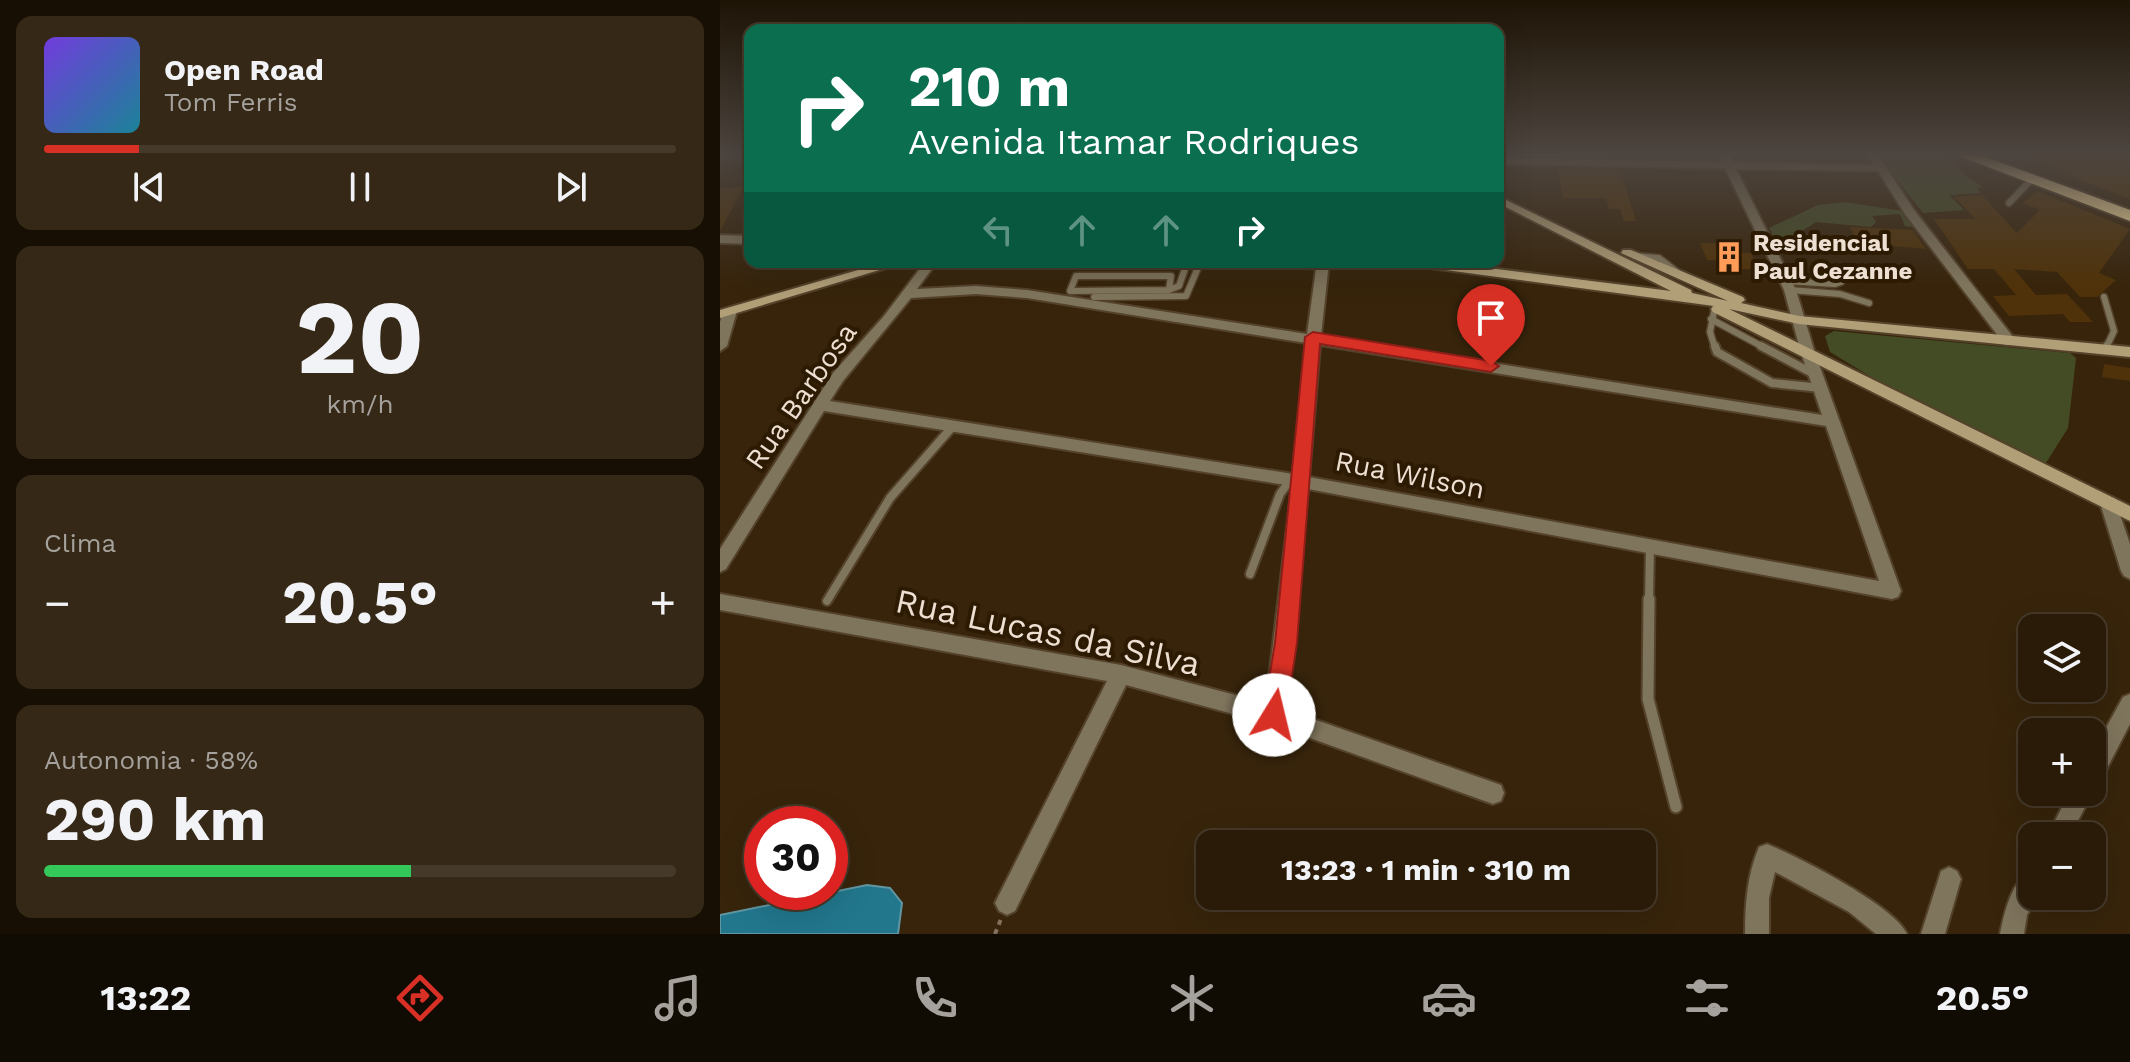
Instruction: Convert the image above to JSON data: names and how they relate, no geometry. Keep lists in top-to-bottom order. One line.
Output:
{"streets":{"street":["Rua Barbosa","Rua Wilson","Rua Lucas da Silva"]},"crossings":[["Rua Barbosa","Rua Wilson"]],"places":{"building":["Residencial Paul Cezanne"]},"page":{"turn":["210 m","Avenida Itamar Rodriques"],"song":["Open Road","Tom Ferris"],"tile":[["20","km/h"],"Clima",["Autonomia · 58%","290 km"]],"heat":["−","20.5°","+"],"map_buttons":["+","−"],"limit":"30","trip":"13:23 · 1 min · 310 m","tabs":["13:22","20.5°"]}}
